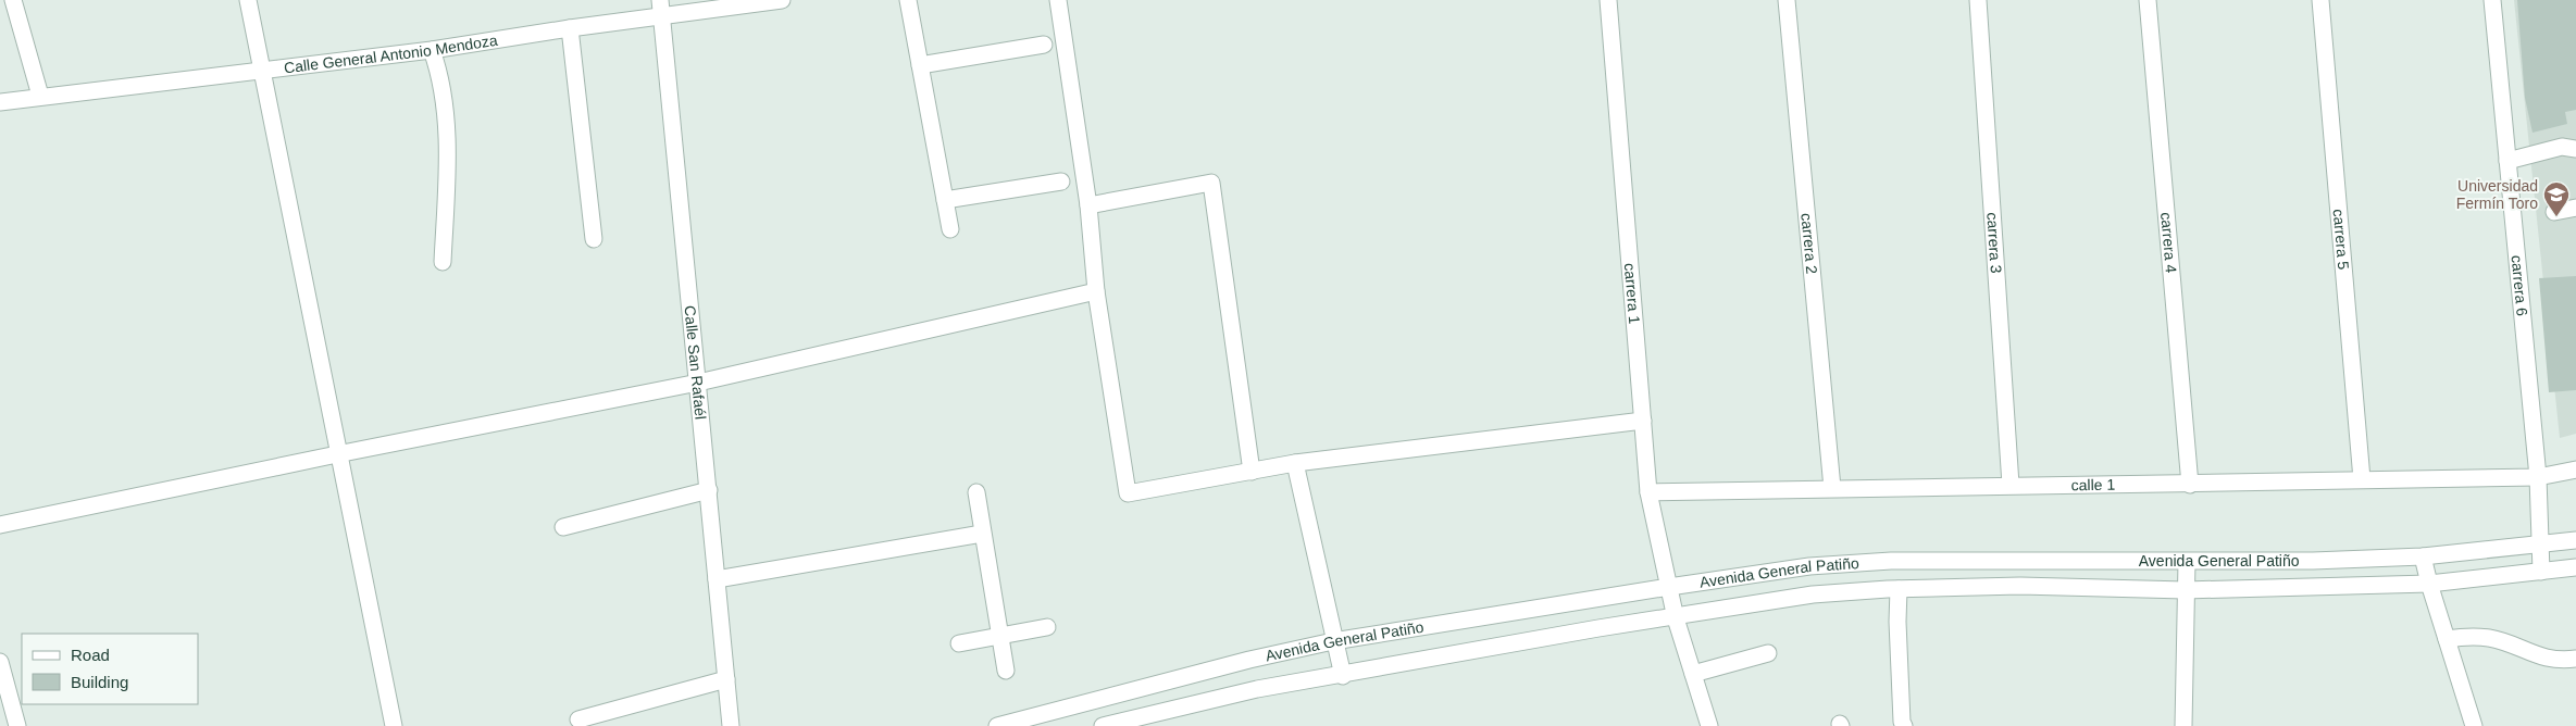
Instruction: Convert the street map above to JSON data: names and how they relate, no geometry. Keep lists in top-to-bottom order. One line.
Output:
{"streets":{"street":["Calle General Antonio Mendoza","carrera 5","carrera 3","carrera 4","carrera 2","carrera 6","carrera 1","Calle San Rafaél","calle 1","Avenida General Patiño"]},"crossings":[["Calle General Antonio Mendoza","Calle San Rafaél"],["carrera 5","calle 1"],["carrera 3","calle 1"],["carrera 4","calle 1"],["carrera 2","calle 1"],["carrera 6","calle 1"],["carrera 6","Avenida General Patiño"],["carrera 1","calle 1"],["carrera 1","Avenida General Patiño"]],"places":{"school or university":["Universidad Fermín Toro"]},"legend":["Road","Building"]}
